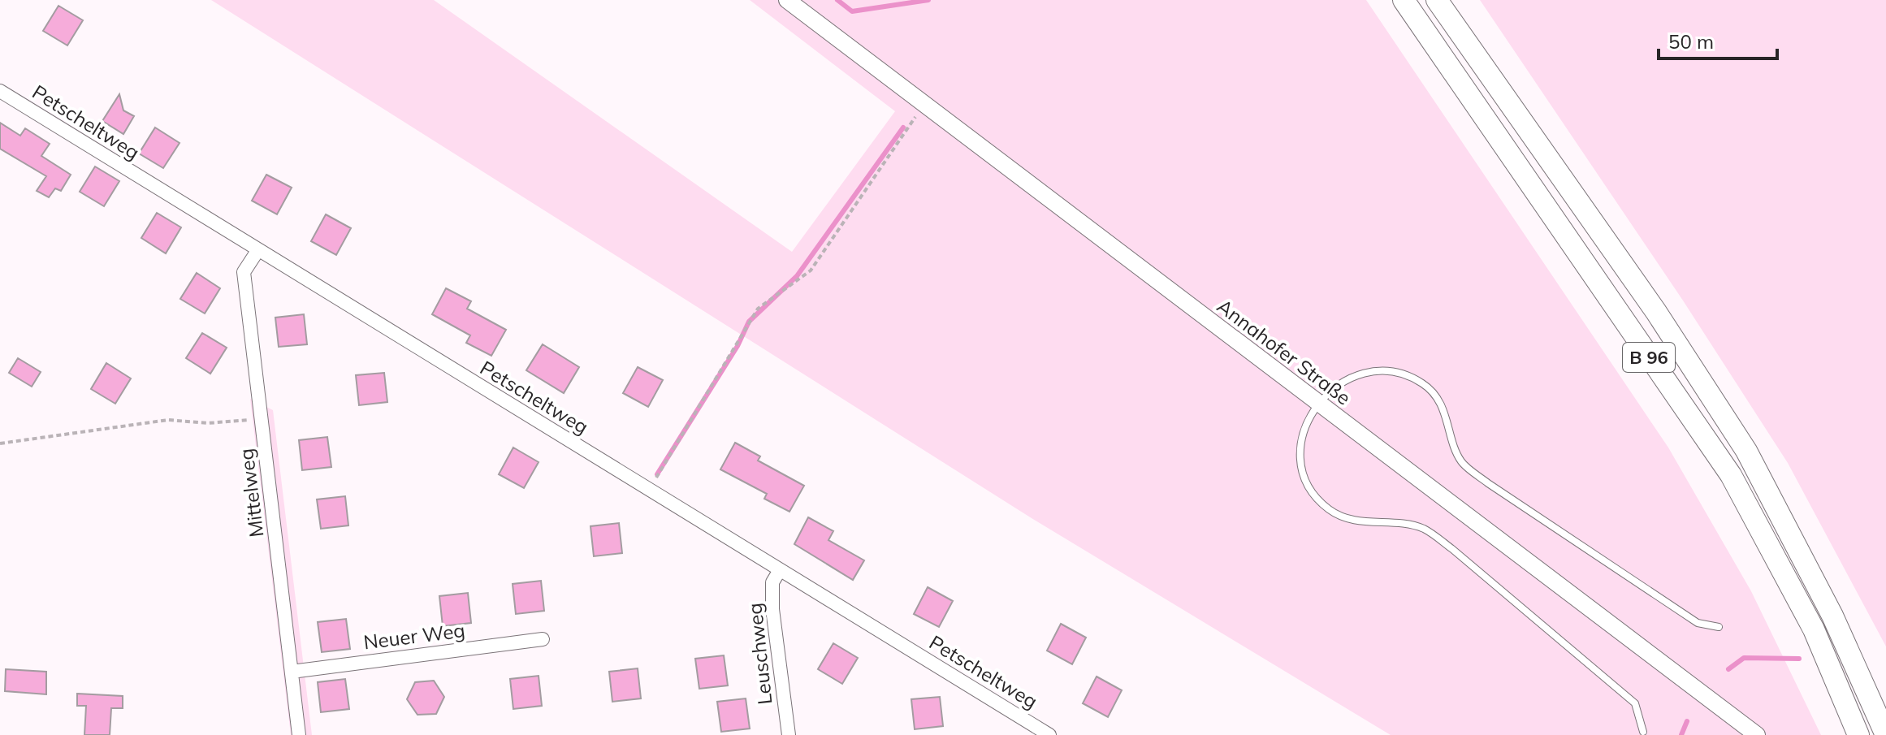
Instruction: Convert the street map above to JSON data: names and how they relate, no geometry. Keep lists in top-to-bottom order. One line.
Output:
{"streets":{"highway":["B 96"],"street":["Petscheltweg","Annahofer Straße","Mittelweg","Neuer Weg","Leuschweg"]},"crossings":[["Petscheltweg","Mittelweg"],["Petscheltweg","Leuschweg"],["Mittelweg","Neuer Weg"]],"scale_bar":"50 m"}
